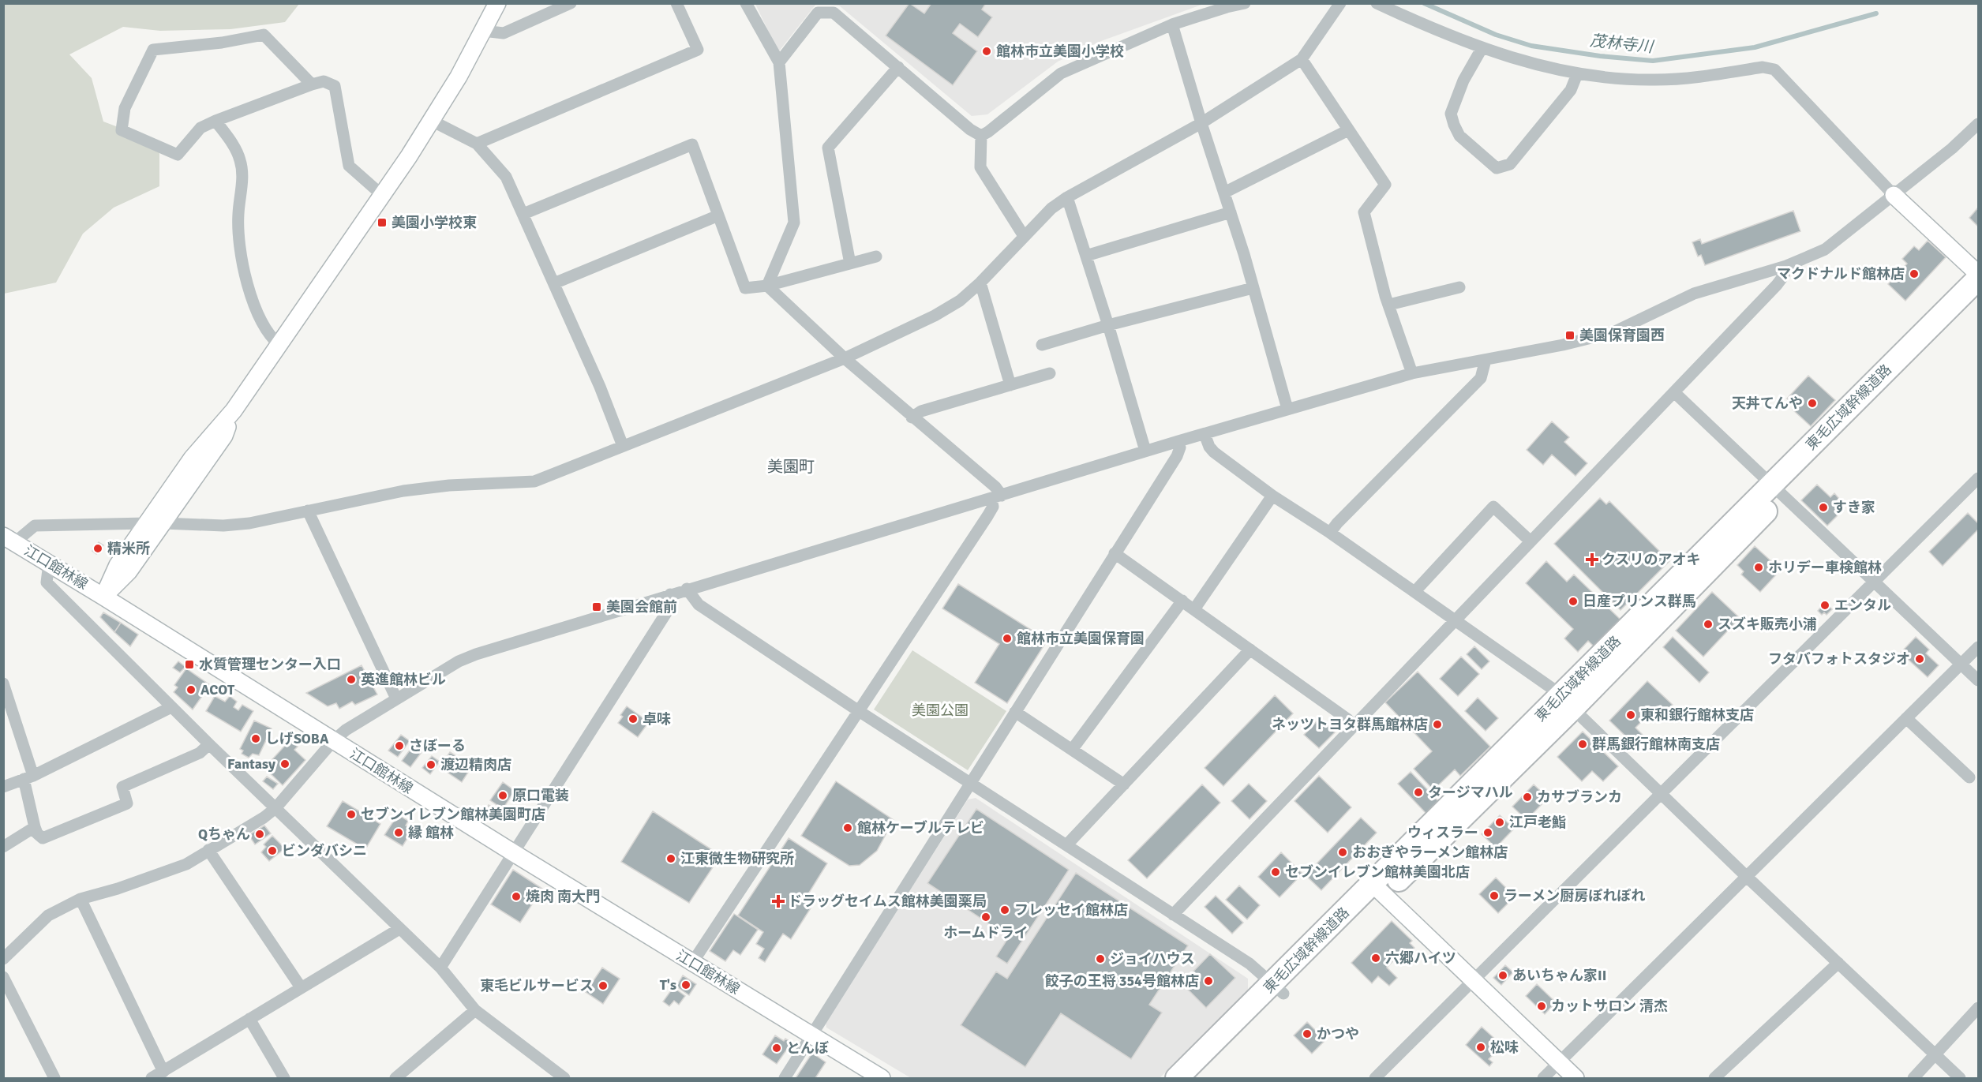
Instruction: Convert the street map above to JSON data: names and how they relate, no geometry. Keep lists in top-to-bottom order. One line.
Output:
{"streets":{"highway":["東毛広域幹線道路"],"street":["江口館林線"]},"districts":["美園町"],"water":["茂林寺川"],"parks":["美園公園"],"places":{"other":["館林市立美園小学校","マクドナルド館林店","天丼てんや","すき家","精米所","ホリデー車検館林","日産プリンス群馬","エンタル","スズキ販売小浦","館林市立美園保育園","フタバフォトスタジオ","英進館林ビル","ACOT","東和銀行館林支店","卓味","ネッツトヨタ群馬館林店","しげSOBA","群馬銀行館林南支店","さぼーる","Fantasy","渡辺精肉店","タージマハル","原口電装","カサブランカ","セブンイレブン館林美園町店","江戸老鮨","館林ケーブルテレビ","縁 館林","ウィスラー","Qちゃん","ビンダバシニ","おおぎやラーメン館林店","江東微生物研究所","セブンイレブン館林美園北店","ラーメン厨房ぽれぽれ","焼肉 南大門","フレッセイ館林店","ホームドライ","六郷ハイツ","ジョイハウス","あいちゃん家II","餃子の王将 354号館林店","T's","東毛ビルサービス","カットサロン 清杰","かつや","松味","とんぼ"],"transit":["美園小学校東","美園保育園西","美園会館前","水質管理センター入口"],"health":["クスリのアオキ","ドラッグセイムス館林美園薬局"]}}
